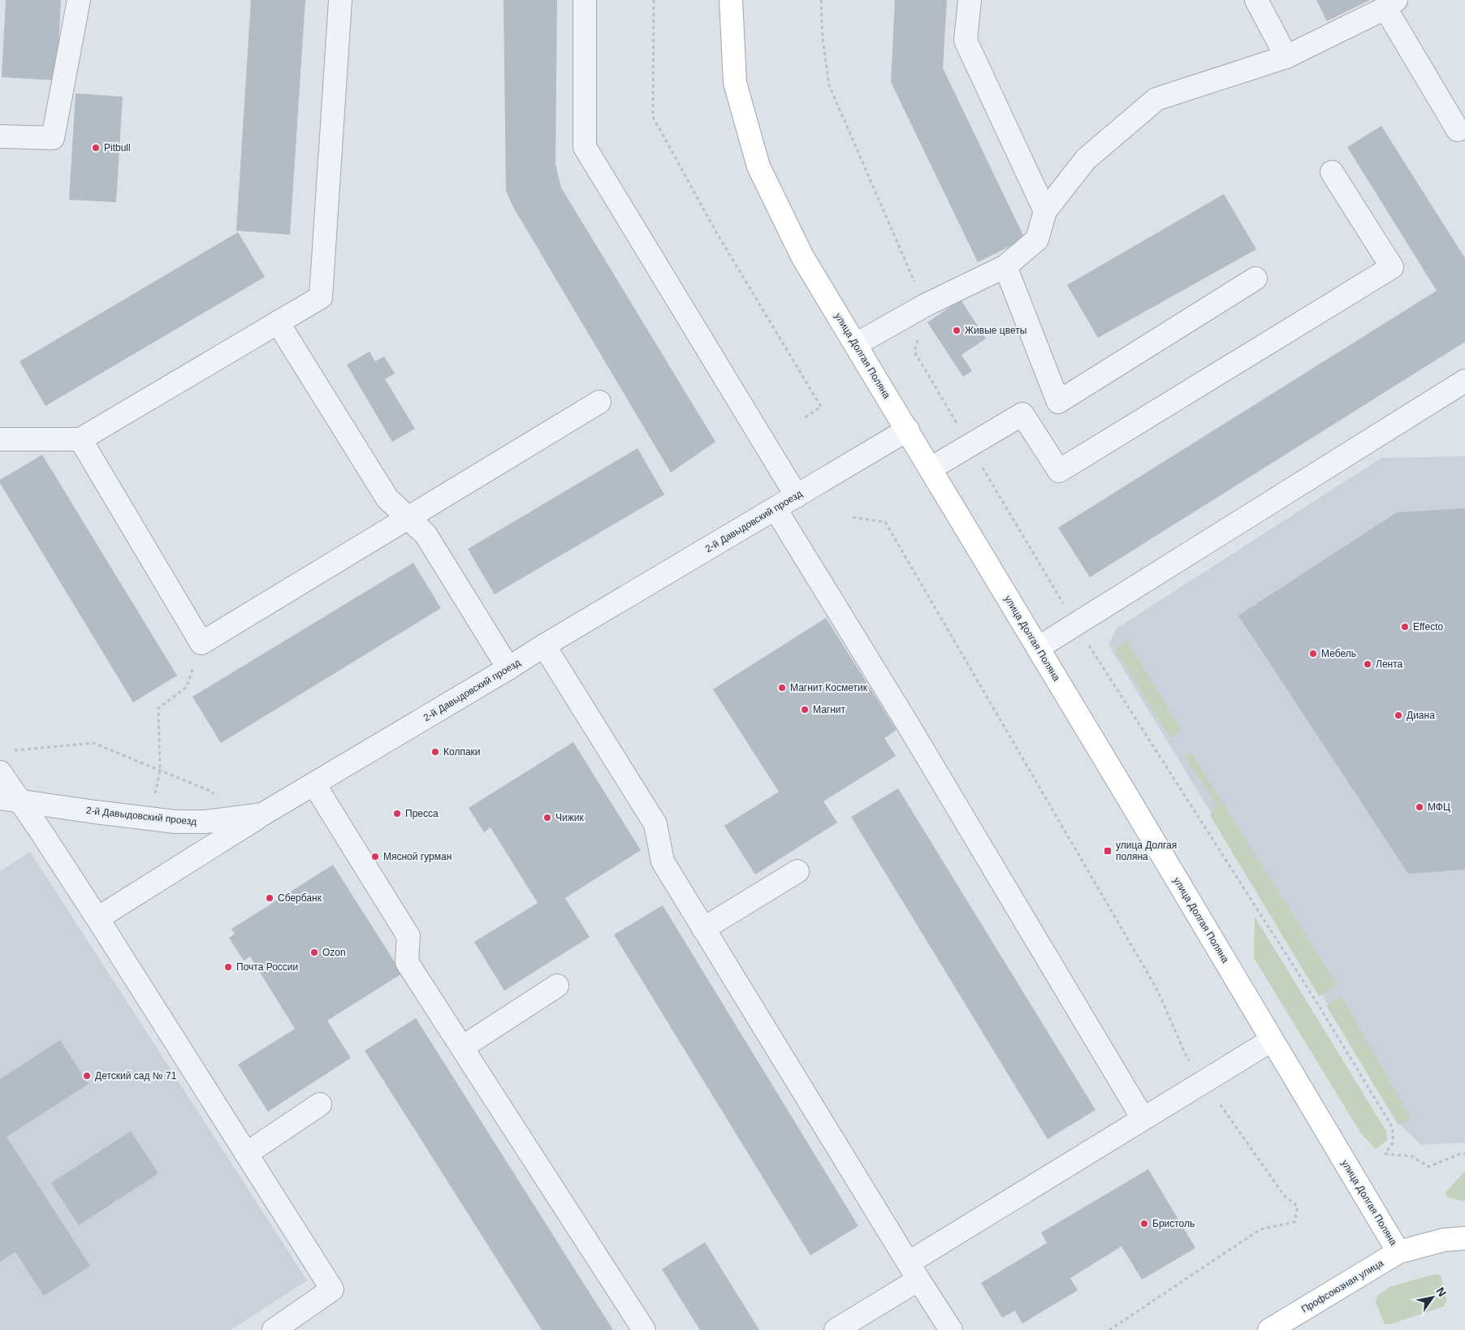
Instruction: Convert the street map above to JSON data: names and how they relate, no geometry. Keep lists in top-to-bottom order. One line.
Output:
{"streets":{"main road":["улица Долгая Поляна","Профсоюзная улица"],"street":["2-й Давыдовский проезд"]},"crossings":[["улица Долгая Поляна","2-й Давыдовский проезд"],["улица Долгая Поляна","Профсоюзная улица"]],"places":{"other":["Pitbull","Живые цветы","Effecto","Мебель","Лента","Магнит Косметик","Магнит","Диана","Колпаки","МФЦ","Пресса","Чижик","Мясной гурман","Сбербанк","Ozon","Почта России","Детский сад № 71","Бристоль"],"transit":["улица Долгая поляна"]},"north":"top right"}
